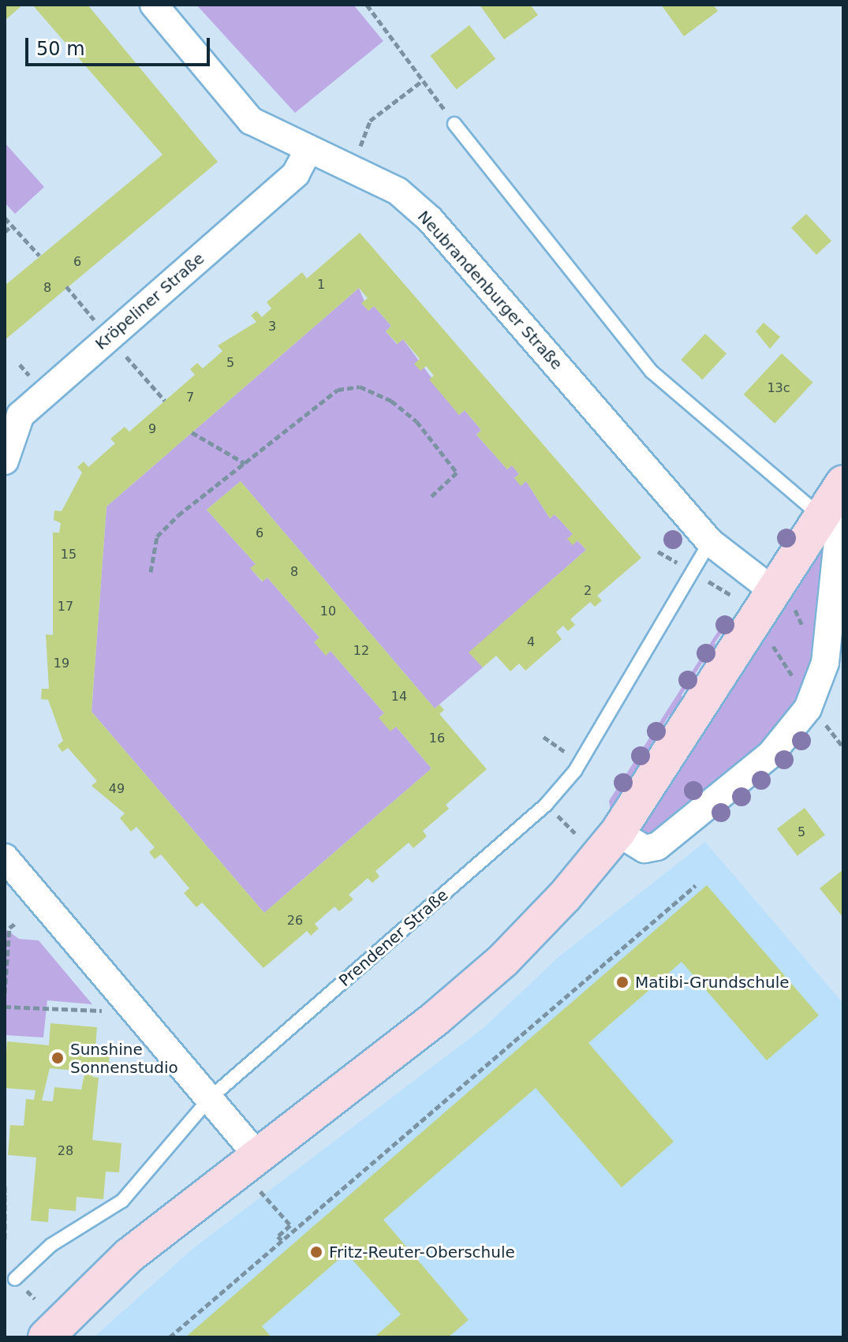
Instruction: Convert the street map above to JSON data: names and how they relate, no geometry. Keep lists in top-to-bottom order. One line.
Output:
{"streets":{"street":["Neubrandenburger Straße","Kröpeliner Straße"],"lane":["Prendener Straße"]},"crossings":[["Neubrandenburger Straße","Kröpeliner Straße"],["Neubrandenburger Straße","Prendener Straße"]],"places":["Matibi-Grundschule","Sunshine Sonnenstudio","Fritz-Reuter-Oberschule"],"house_numbers":["6","1","8","3","5","13c","7","9","6","15","8","2","17","10","4","12","19","14","16","49","5","26","28"],"scale_bar":"50 m"}
